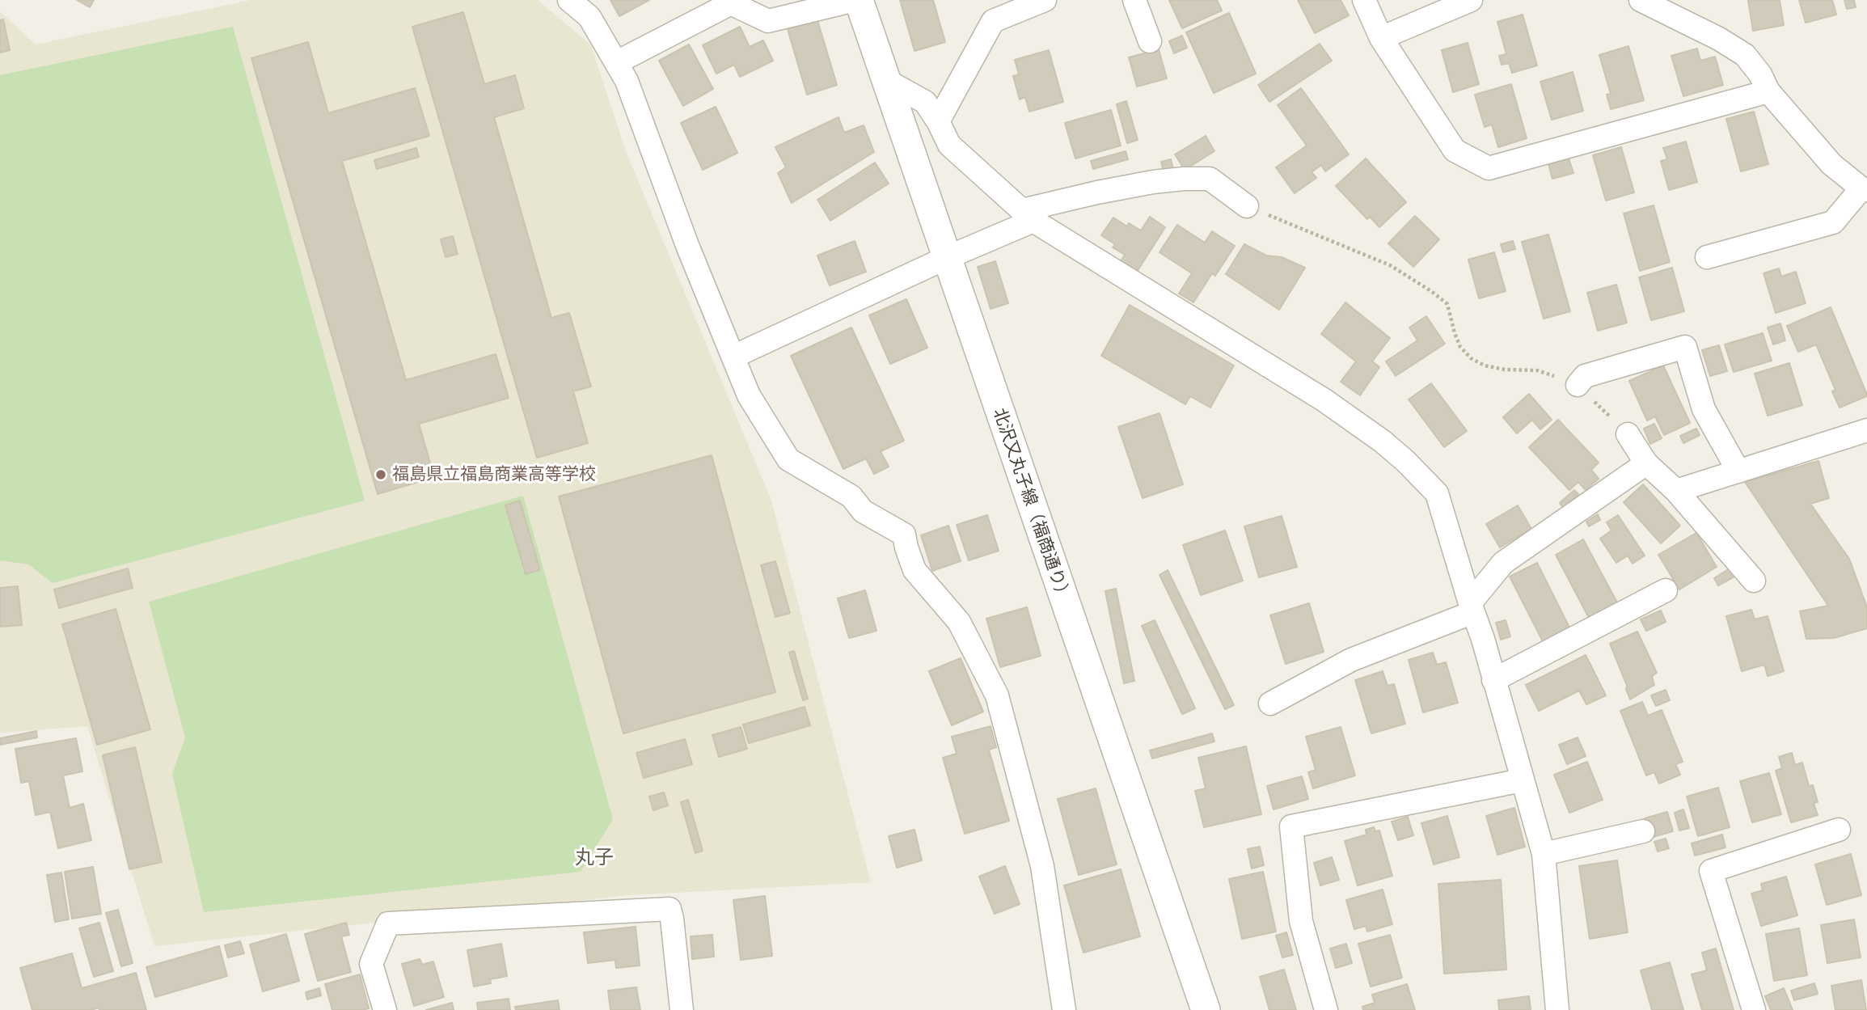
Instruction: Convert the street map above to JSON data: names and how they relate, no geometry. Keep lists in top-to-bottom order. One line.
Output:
{"streets":{"street":["北沢又丸子線（福商通り）"]},"districts":["丸子"],"places":["福島県立福島商業高等学校"]}
